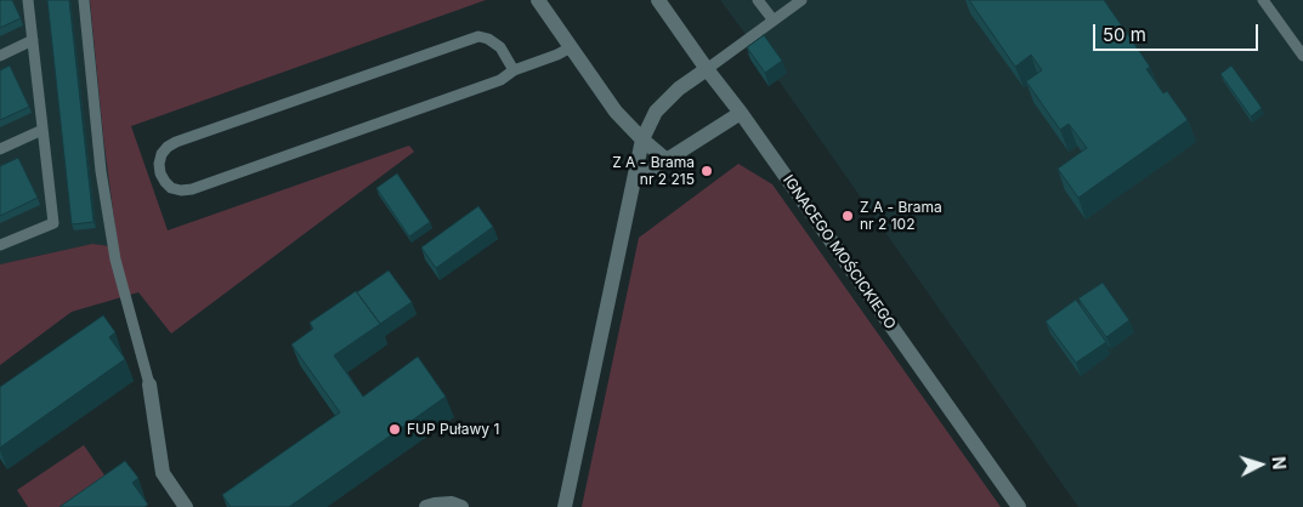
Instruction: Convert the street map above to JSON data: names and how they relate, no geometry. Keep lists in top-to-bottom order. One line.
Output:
{"streets":{"street":["IGNACEGO MOŚCICKIEGO"]},"places":["Z A - Brama nr 2 215","Z A - Brama nr 2 102","FUP Puławy 1"],"scale_bar":"50 m","north":"right"}
